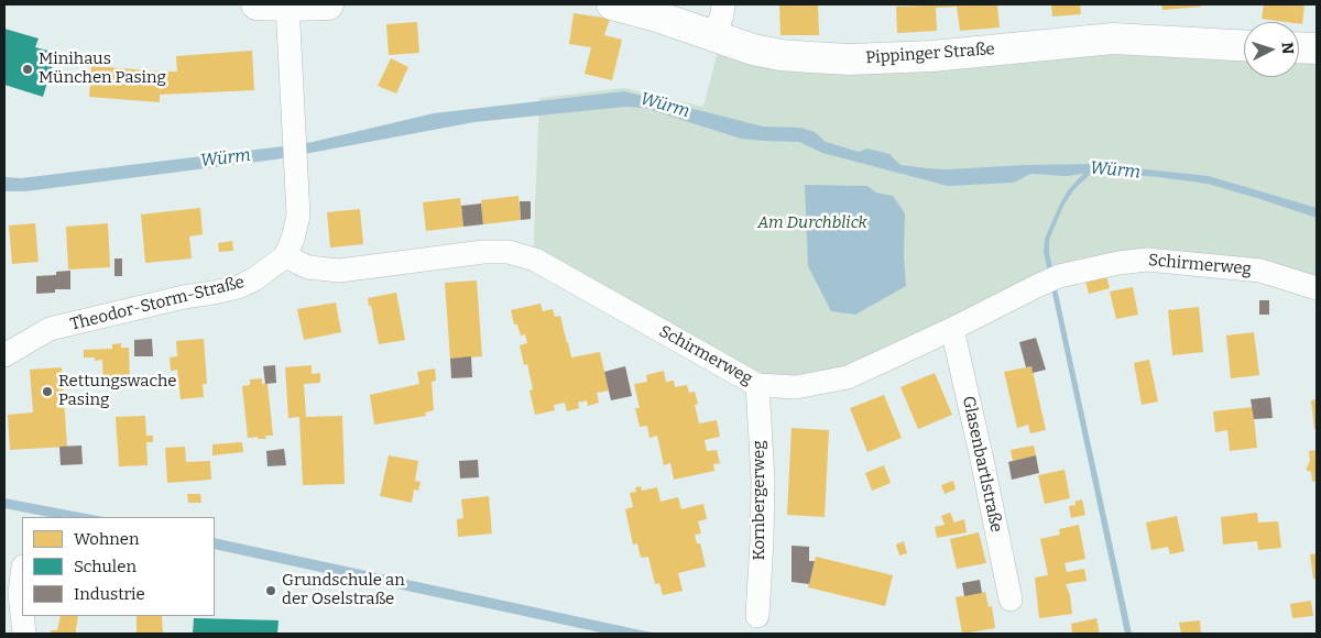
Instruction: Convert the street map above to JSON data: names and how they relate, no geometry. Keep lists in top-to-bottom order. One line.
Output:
{"streets":{"main road":["Pippinger Straße"],"street":["Schirmerweg","Theodor-Storm-Straße","Glasenbartlstraße","Kornbergerweg"]},"crossings":[["Schirmerweg","Theodor-Storm-Straße"],["Schirmerweg","Glasenbartlstraße"],["Schirmerweg","Kornbergerweg"]],"water":["Würm"],"parks":["Am Durchblick"],"places":["Minihaus München Pasing","Rettungswache Pasing","Grundschule an der Oselstraße"],"legend":["Wohnen","Schulen","Industrie"],"north":"right"}
